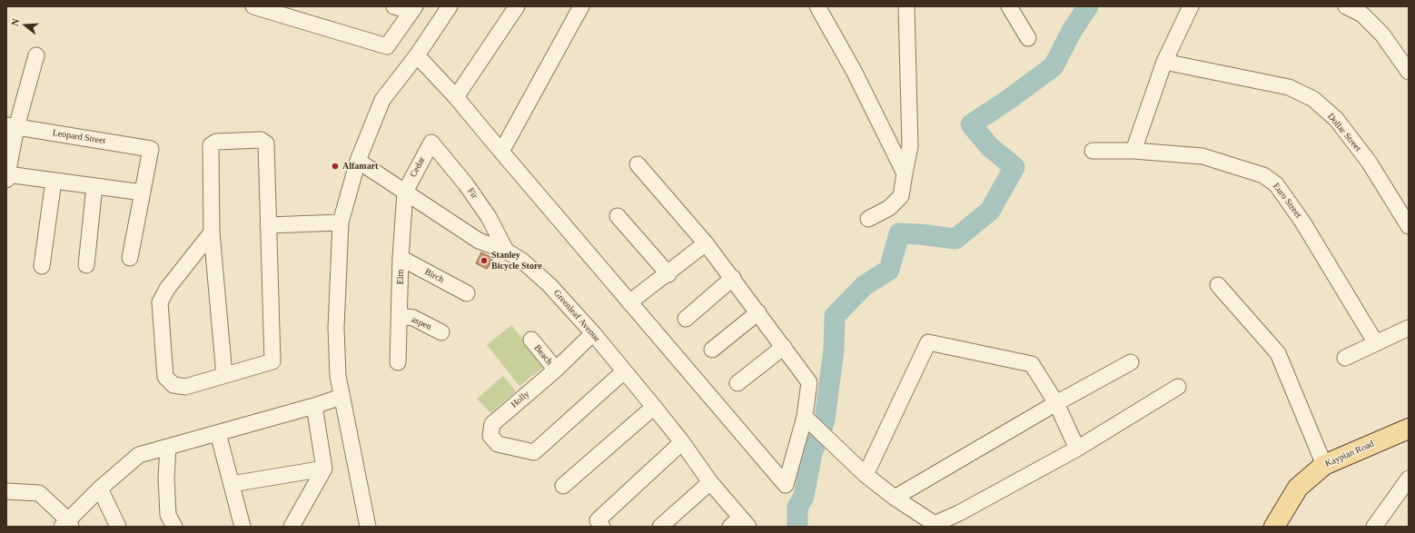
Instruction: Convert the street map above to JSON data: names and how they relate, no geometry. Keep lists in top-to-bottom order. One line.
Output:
{"streets":{"main road":["Kaypian Road"],"street":["Dollar Street","Leopard Street","Cedar","Fir","Euro Street","Birch","Elm","Greenleaf Avenue","aspen","Beach","Holly"]},"crossings":[["Cedar","Fir"],["Cedar","Elm"],["Cedar","Greenleaf Avenue"],["Fir","Greenleaf Avenue"],["Birch","Elm"],["Elm","Greenleaf Avenue"],["Elm","aspen"],["Greenleaf Avenue","Holly"],["Beach","Holly"]],"places":["Alfamart","Stanley Bicycle Store"],"north":"left"}
